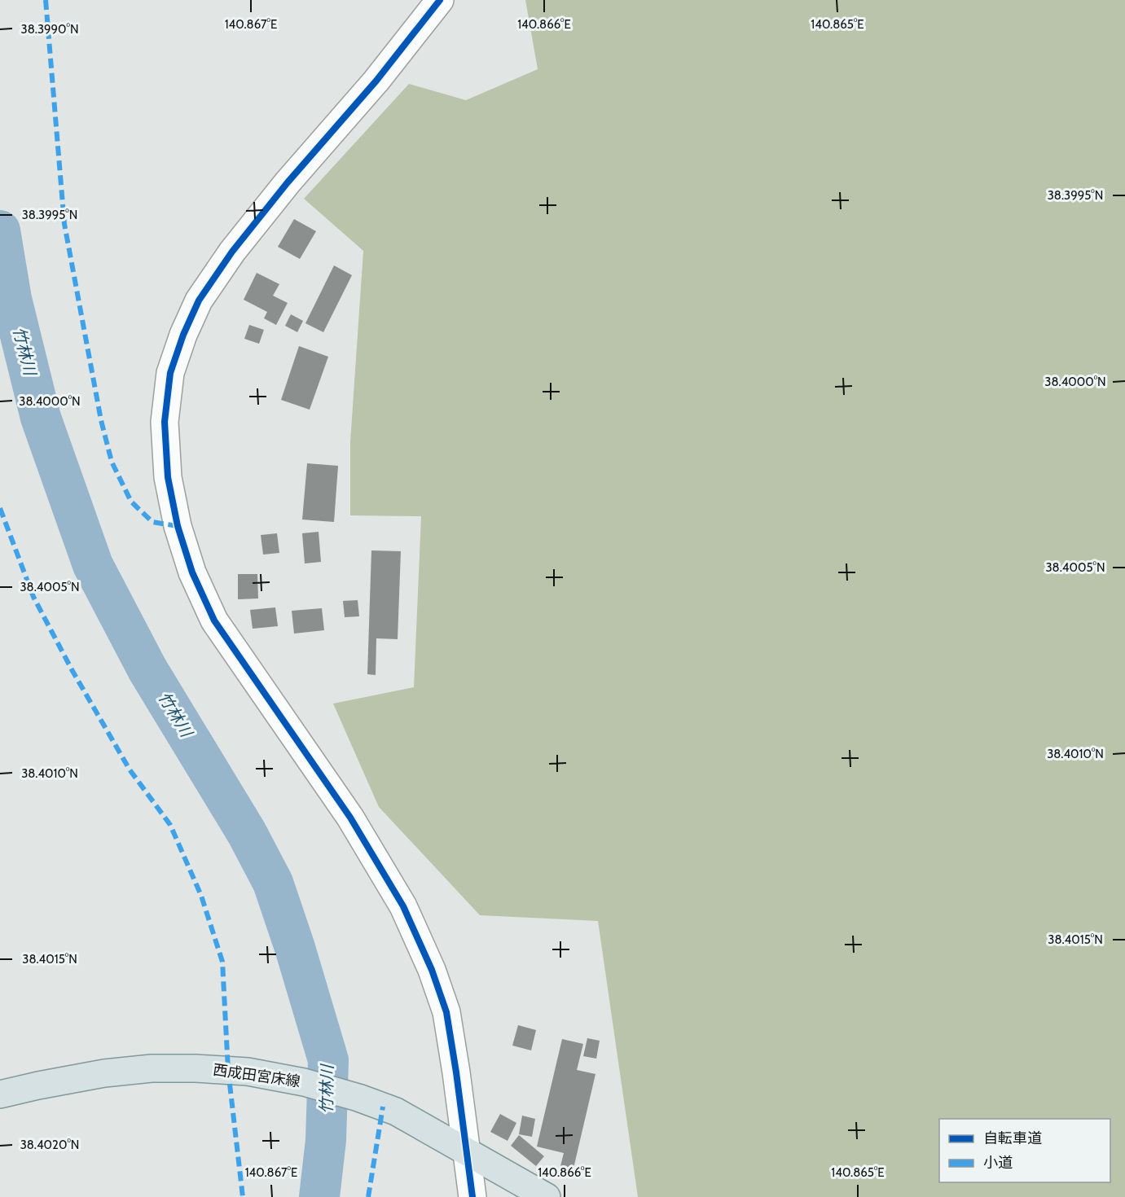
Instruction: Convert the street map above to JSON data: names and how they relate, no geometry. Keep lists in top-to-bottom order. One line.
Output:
{"streets":{"main road":["西成田宮床線"]},"water":["竹林川"],"legend":["自転車道","小道"],"coordinates":["140.867°E","140.866°E","140.865°E","38.3990°N","38.3995°N","38.4000°N","38.4005°N","38.4010°N","38.4015°N","38.4020°N"]}
